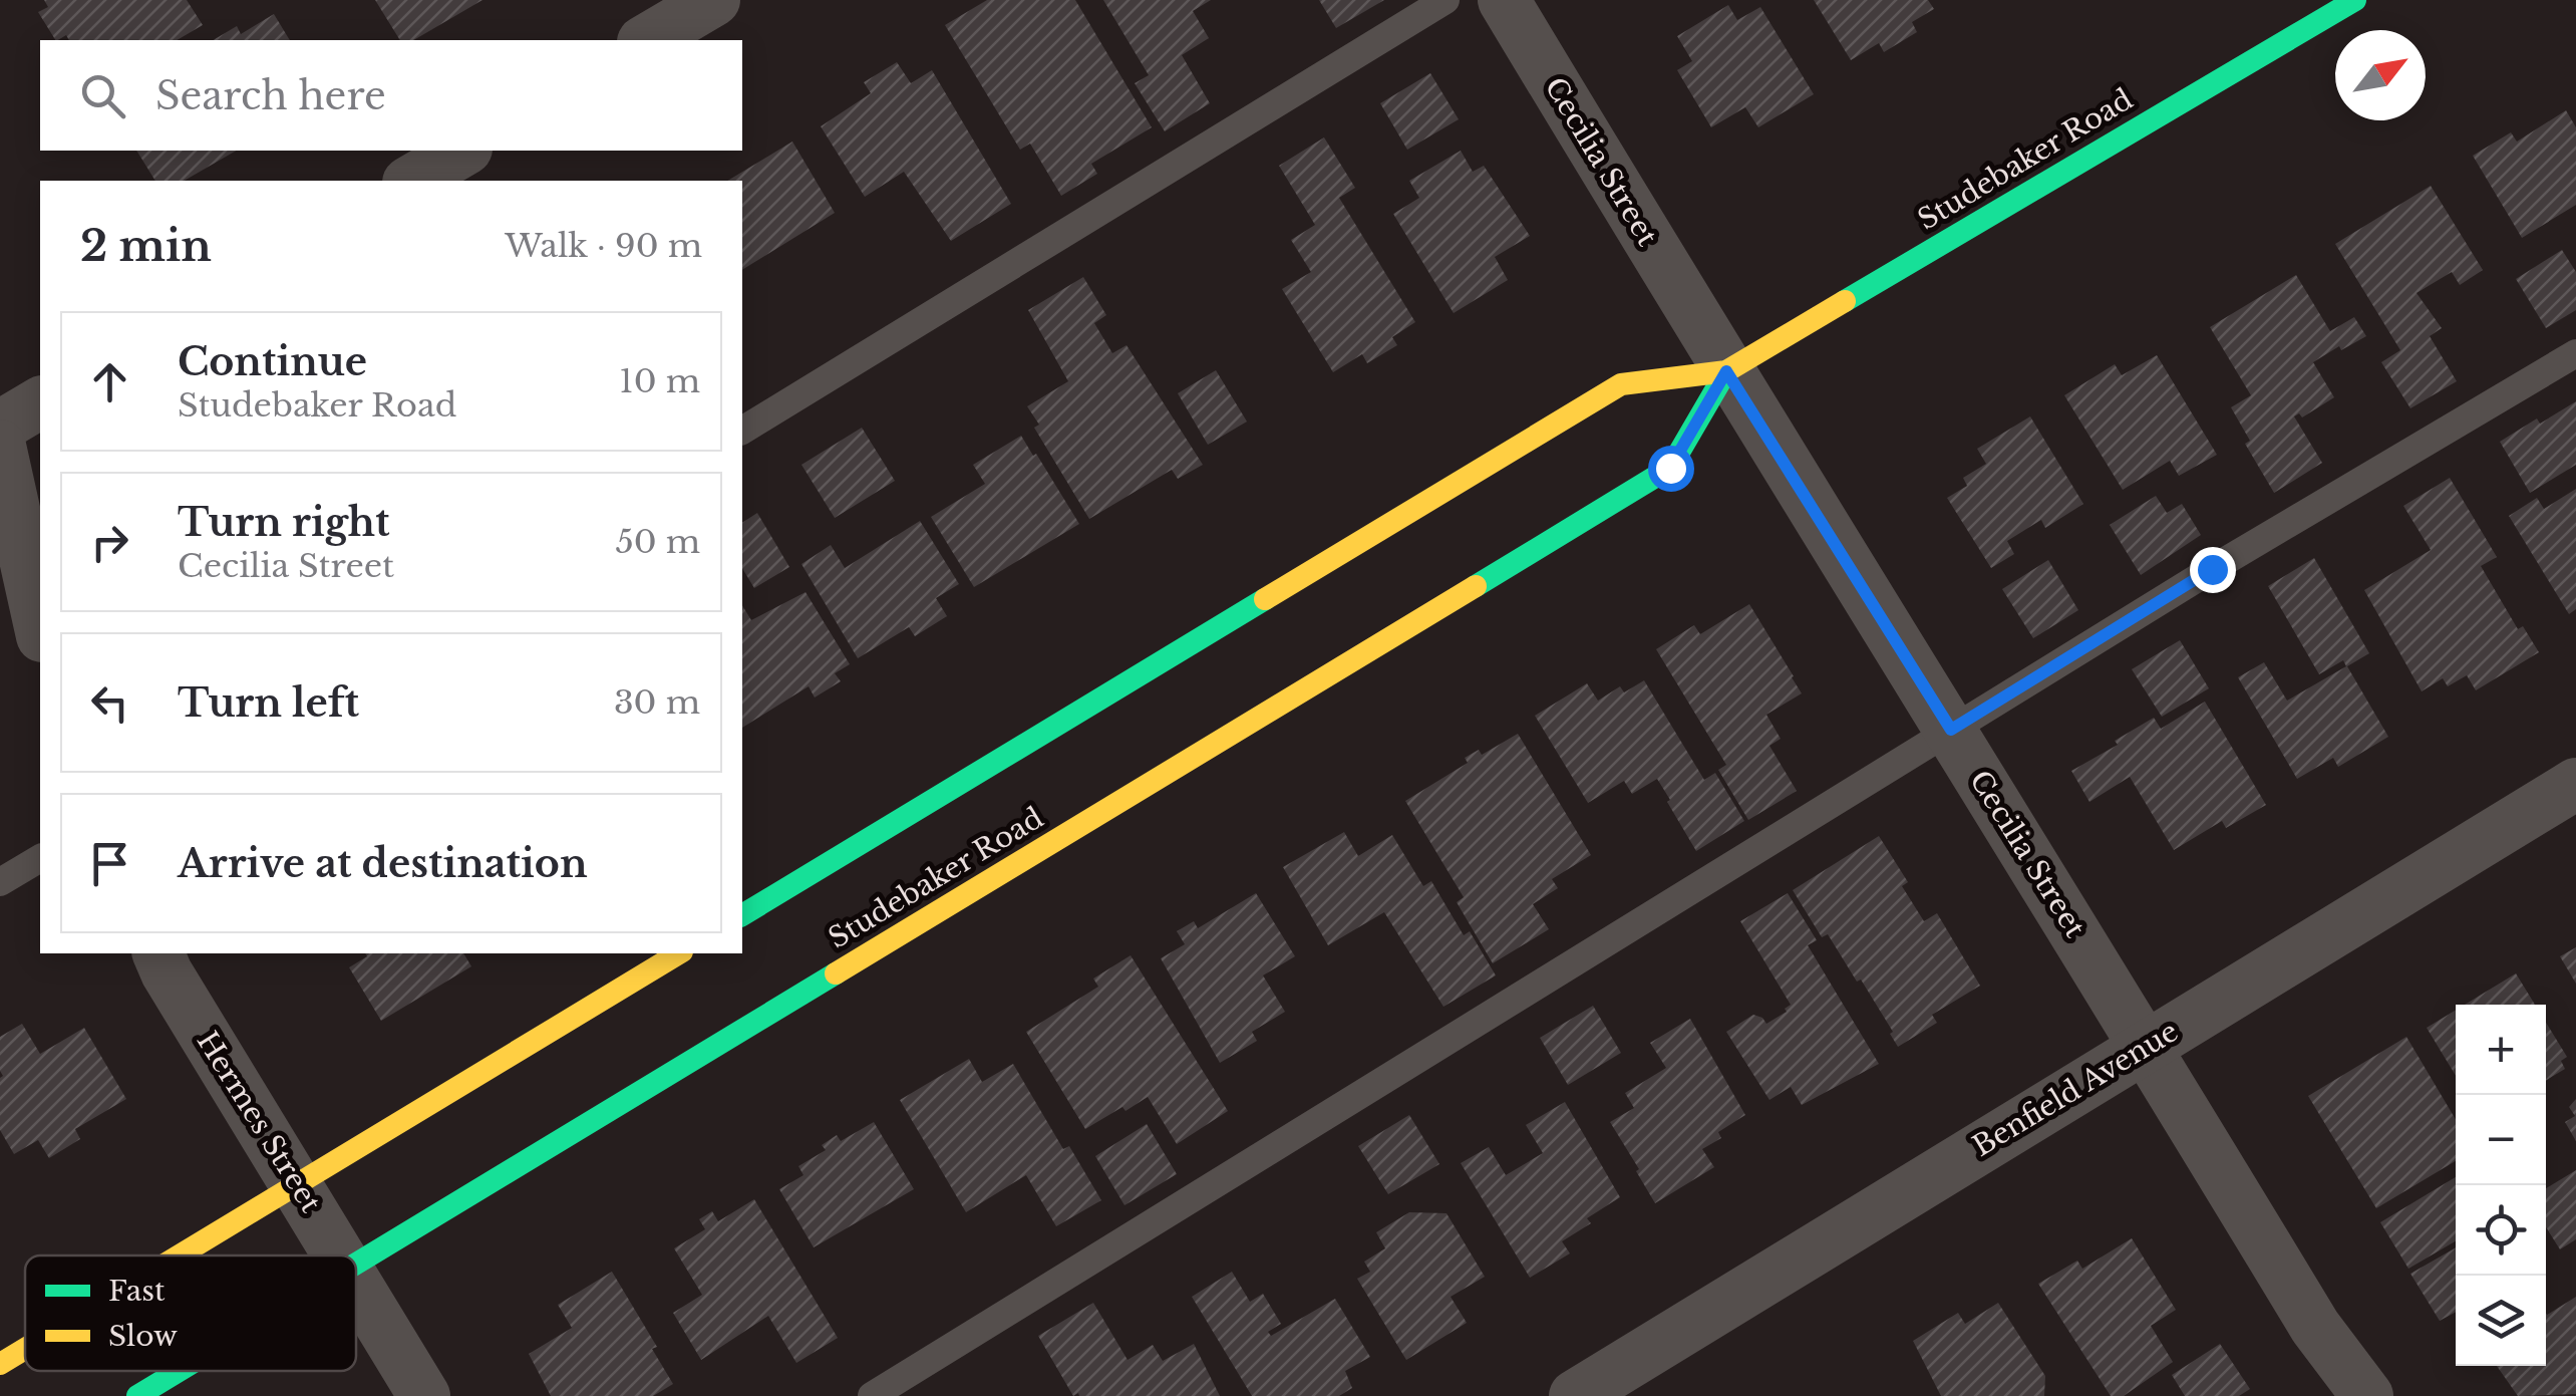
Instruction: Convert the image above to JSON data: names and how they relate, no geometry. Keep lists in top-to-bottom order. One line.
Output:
{"streets":{"main road":["Studebaker Road"],"street":["Cecilia Street","Benfield Avenue","Hermes Street"]},"crossings":[["Studebaker Road","Cecilia Street"],["Cecilia Street","Benfield Avenue"]],"legend":["Fast","Slow"],"north":"top right","page":{"search":"Search here","heading":["2 min","Walk · 90 m"],"list":[["Continue","Studebaker Road","10 m"],["Turn right","Cecilia Street","50 m"],["Turn left","30 m"],"Arrive at destination"],"map_buttons":["+","−"]}}
